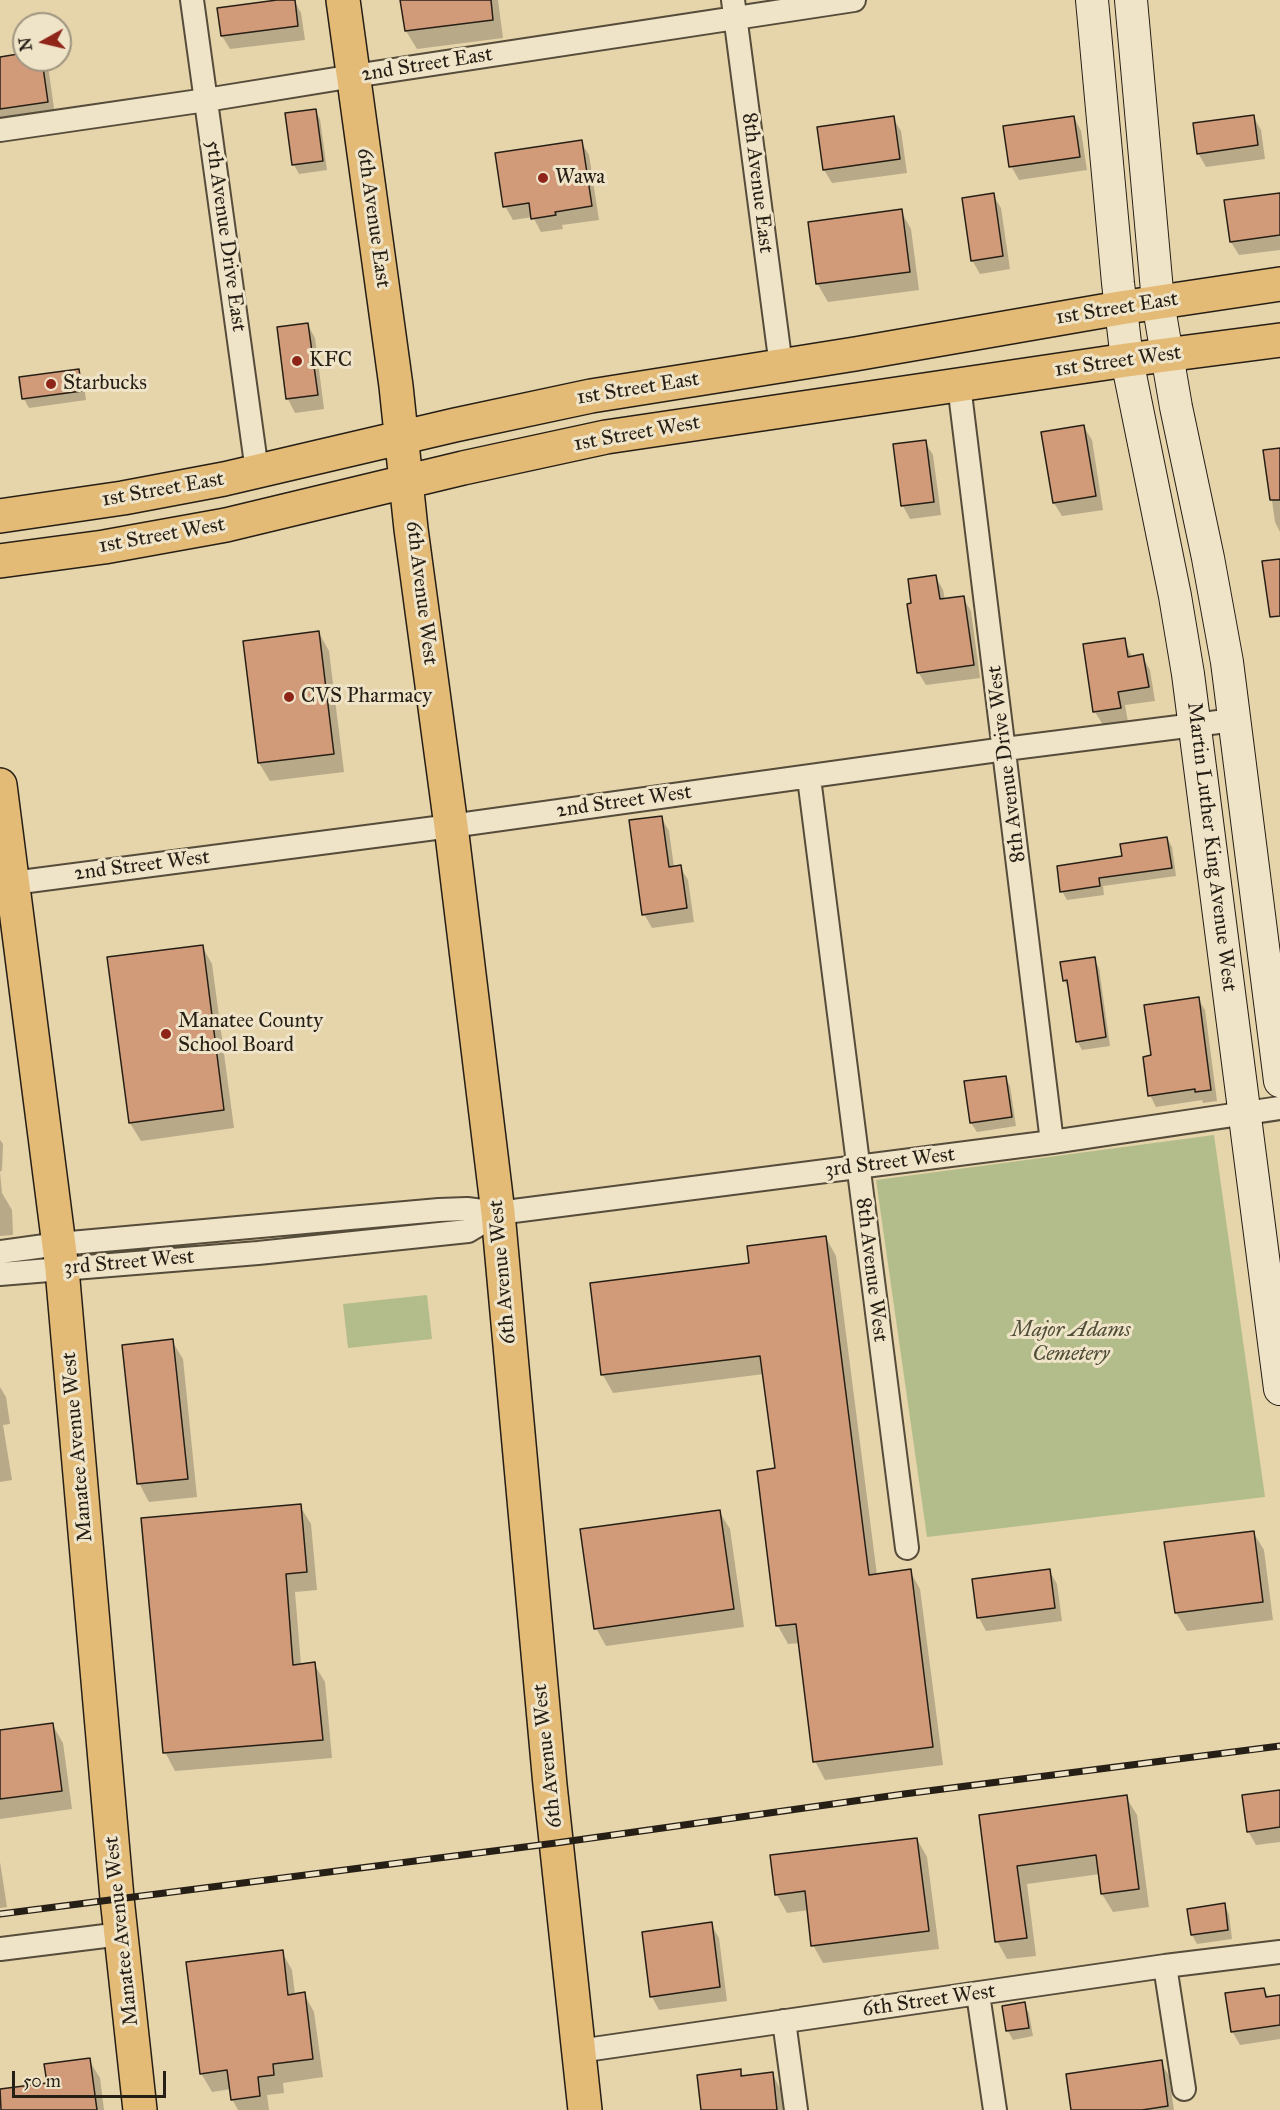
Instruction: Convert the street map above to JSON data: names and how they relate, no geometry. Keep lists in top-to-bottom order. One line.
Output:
{"streets":{"main road":["6th Avenue East","1st Street East","1st Street West","6th Avenue West","Manatee Avenue West"],"street":["2nd Street East","8th Avenue East","5th Avenue Drive East","8th Avenue Drive West","2nd Street West","Martin Luther King Avenue West","3rd Street West","8th Avenue West","6th Street West"]},"crossings":[["2nd Street East","8th Avenue East"],["2nd Street East","6th Avenue East"],["2nd Street East","5th Avenue Drive East"],["8th Avenue East","1st Street East"],["6th Avenue East","1st Street East"],["6th Avenue East","6th Avenue West"],["5th Avenue Drive East","1st Street East"],["1st Street East","6th Avenue West"],["1st Street East","Martin Luther King Avenue West"],["1st Street West","6th Avenue West"],["1st Street West","8th Avenue Drive West"],["1st Street West","Martin Luther King Avenue West"],["6th Avenue West","2nd Street West"],["6th Avenue West","3rd Street West"],["6th Avenue West","6th Street West"],["8th Avenue Drive West","2nd Street West"],["8th Avenue Drive West","3rd Street West"],["2nd Street West","Martin Luther King Avenue West"],["2nd Street West","8th Avenue West"],["2nd Street West","Manatee Avenue West"],["Martin Luther King Avenue West","3rd Street West"],["3rd Street West","8th Avenue West"],["3rd Street West","Manatee Avenue West"]],"parks":["Major Adams Cemetery"],"places":["Wawa","KFC","Starbucks","CVS Pharmacy","Manatee County School Board"],"scale_bar":"50 m","north":"left"}
